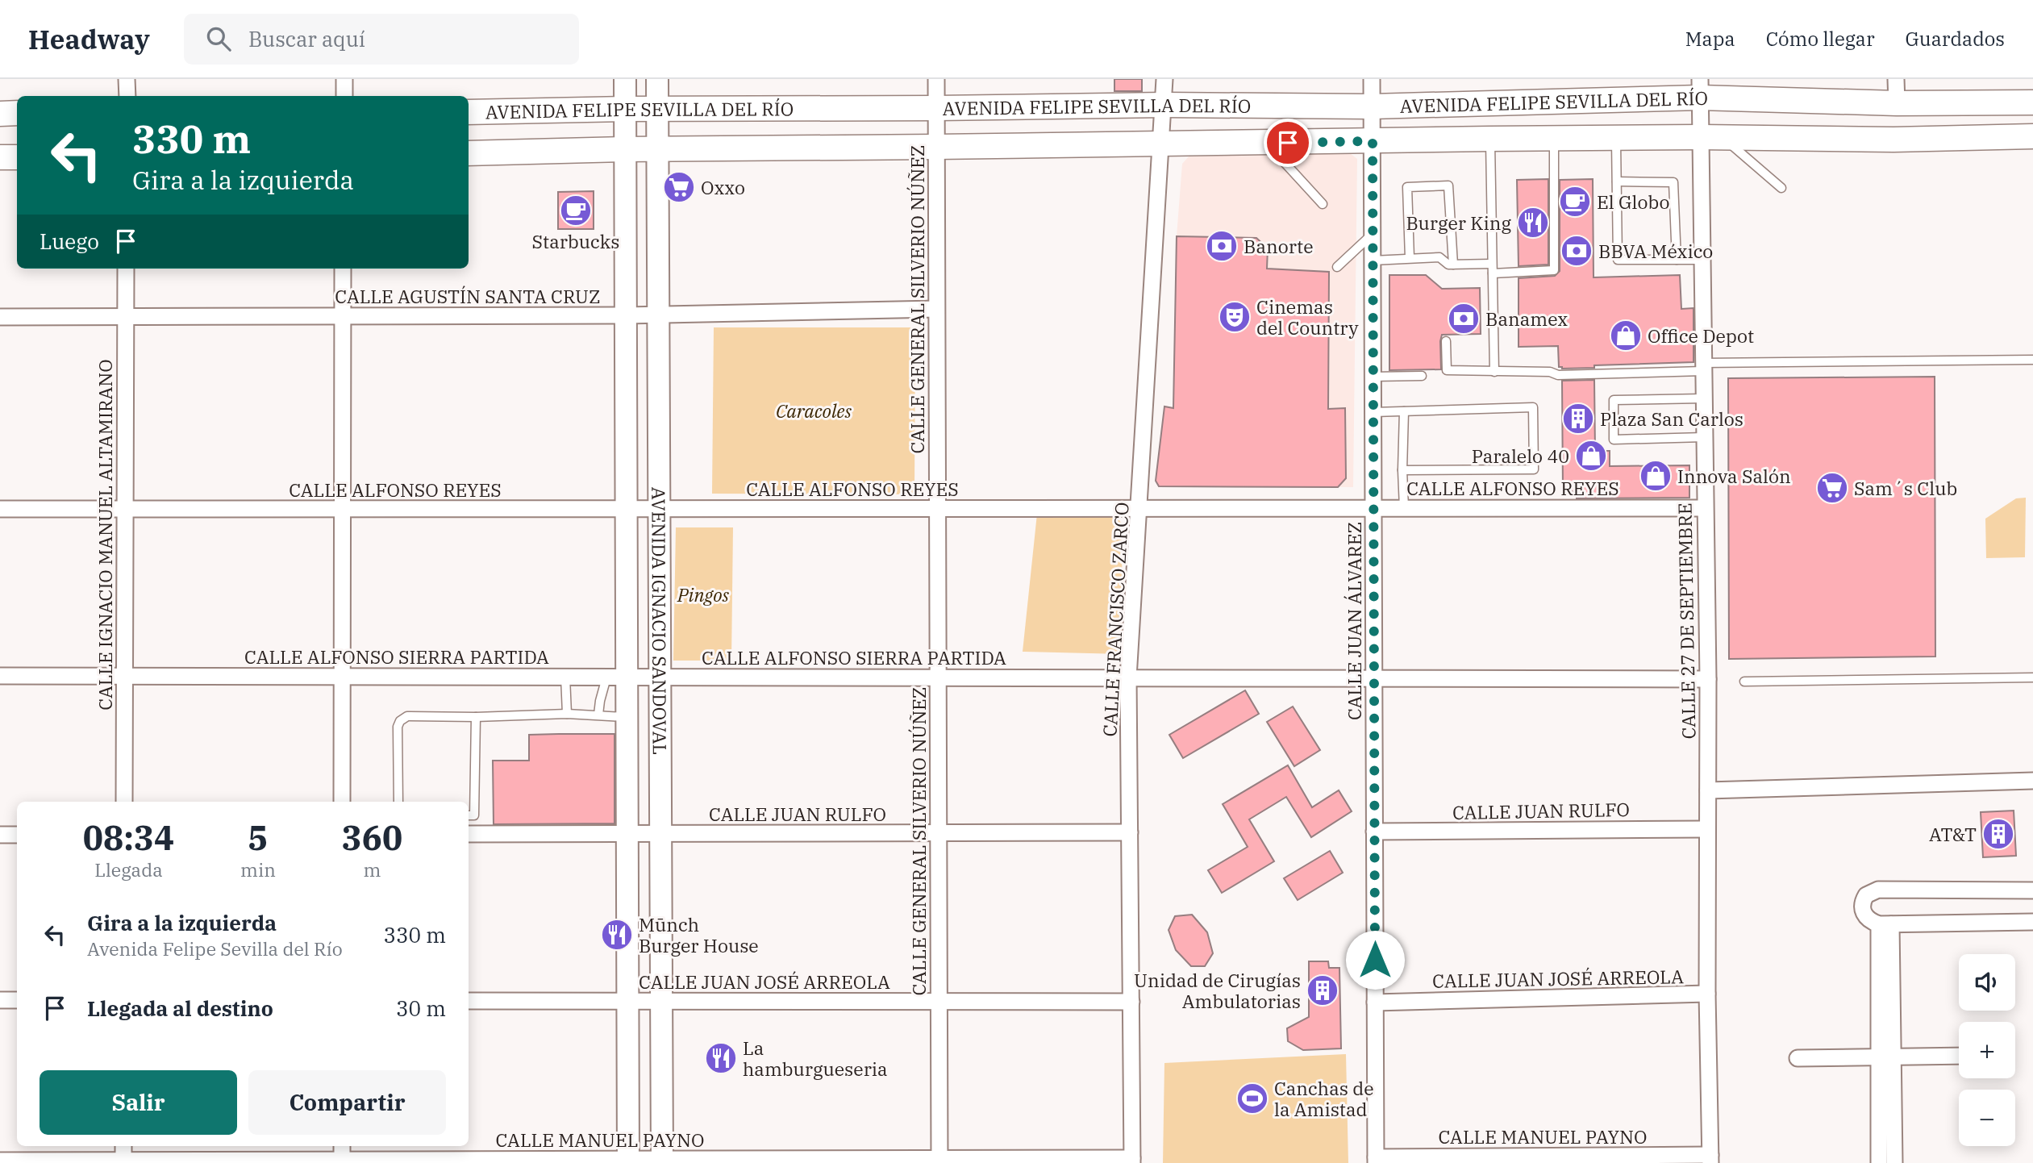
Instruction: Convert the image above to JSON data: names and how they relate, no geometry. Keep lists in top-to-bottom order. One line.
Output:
{"streets":{"main road":["AVENIDA FELIPE SEVILLA DEL RÍO","AVENIDA IGNACIO SANDOVAL"],"street":["CALLE AGUSTÍN SANTA CRUZ","CALLE GENERAL SILVERIO NÚÑEZ","CALLE ALFONSO REYES","CALLE IGNACIO MANUEL ALTAMIRANO","CALLE FRANCISCO ZARCO","CALLE JUAN ÁLVAREZ","CALLE 27 DE SEPTIEMBRE","CALLE ALFONSO SIERRA PARTIDA","CALLE JUAN RULFO","CALLE JUAN JOSÉ ARREOLA","CALLE MANUEL PAYNO"]},"crossings":[["AVENIDA FELIPE SEVILLA DEL RÍO","CALLE GENERAL SILVERIO NÚÑEZ"],["AVENIDA FELIPE SEVILLA DEL RÍO","CALLE FRANCISCO ZARCO"],["AVENIDA FELIPE SEVILLA DEL RÍO","AVENIDA IGNACIO SANDOVAL"],["AVENIDA FELIPE SEVILLA DEL RÍO","CALLE JUAN ÁLVAREZ"],["AVENIDA FELIPE SEVILLA DEL RÍO","CALLE 27 DE SEPTIEMBRE"],["CALLE AGUSTÍN SANTA CRUZ","CALLE GENERAL SILVERIO NÚÑEZ"],["CALLE AGUSTÍN SANTA CRUZ","CALLE IGNACIO MANUEL ALTAMIRANO"],["CALLE AGUSTÍN SANTA CRUZ","AVENIDA IGNACIO SANDOVAL"],["CALLE GENERAL SILVERIO NÚÑEZ","CALLE ALFONSO REYES"],["CALLE GENERAL SILVERIO NÚÑEZ","CALLE ALFONSO SIERRA PARTIDA"],["CALLE GENERAL SILVERIO NÚÑEZ","CALLE JUAN RULFO"],["CALLE GENERAL SILVERIO NÚÑEZ","CALLE JUAN JOSÉ ARREOLA"],["CALLE GENERAL SILVERIO NÚÑEZ","CALLE MANUEL PAYNO"],["CALLE ALFONSO REYES","CALLE IGNACIO MANUEL ALTAMIRANO"],["CALLE ALFONSO REYES","CALLE FRANCISCO ZARCO"],["CALLE ALFONSO REYES","AVENIDA IGNACIO SANDOVAL"],["CALLE ALFONSO REYES","CALLE JUAN ÁLVAREZ"],["CALLE ALFONSO REYES","CALLE 27 DE SEPTIEMBRE"],["CALLE IGNACIO MANUEL ALTAMIRANO","CALLE ALFONSO SIERRA PARTIDA"],["CALLE FRANCISCO ZARCO","CALLE ALFONSO SIERRA PARTIDA"],["CALLE FRANCISCO ZARCO","CALLE JUAN RULFO"],["CALLE FRANCISCO ZARCO","CALLE JUAN JOSÉ ARREOLA"],["CALLE FRANCISCO ZARCO","CALLE MANUEL PAYNO"],["AVENIDA IGNACIO SANDOVAL","CALLE ALFONSO SIERRA PARTIDA"],["AVENIDA IGNACIO SANDOVAL","CALLE JUAN RULFO"],["AVENIDA IGNACIO SANDOVAL","CALLE JUAN JOSÉ ARREOLA"],["AVENIDA IGNACIO SANDOVAL","CALLE MANUEL PAYNO"],["CALLE JUAN ÁLVAREZ","CALLE ALFONSO SIERRA PARTIDA"],["CALLE JUAN ÁLVAREZ","CALLE JUAN RULFO"],["CALLE JUAN ÁLVAREZ","CALLE JUAN JOSÉ ARREOLA"],["CALLE JUAN ÁLVAREZ","CALLE MANUEL PAYNO"],["CALLE 27 DE SEPTIEMBRE","CALLE ALFONSO SIERRA PARTIDA"],["CALLE 27 DE SEPTIEMBRE","CALLE JUAN RULFO"],["CALLE 27 DE SEPTIEMBRE","CALLE JUAN JOSÉ ARREOLA"],["CALLE 27 DE SEPTIEMBRE","CALLE MANUEL PAYNO"]],"parks":["Caracoles","Pingos"],"places":{"supermarket":["Oxxo","Sam´s Club"],"cafe":["El Globo","Starbucks"],"restaurant":["Burger King","Mūnch Burger House","La hamburgueseria"],"bank":["Banorte","BBVA México","Banamex"],"theatre":["Cinemas del Country"],"shop":["Office Depot","Paralelo 40","Innova Salón"],"building":["Plaza San Carlos","AT&T","Unidad de Cirugías Ambulatorias"],"sports":["Canchas de la Amistad"]},"page":{"header":"Headway","search":"Buscar aquí","nav":["Mapa","Cómo llegar","Guardados"],"turn":["330 m","Gira a la izquierda"],"then":"Luego","eta":["08:34","Llegada","5","min","360","m"],"list":[{"name":"Gira a la izquierda","note":"Avenida Felipe Sevilla del Río","value":"330 m"},{"name":"Llegada al destino","value":"30 m"}],"map_buttons":["+","−"],"buttons":["Salir","Compartir"]}}
